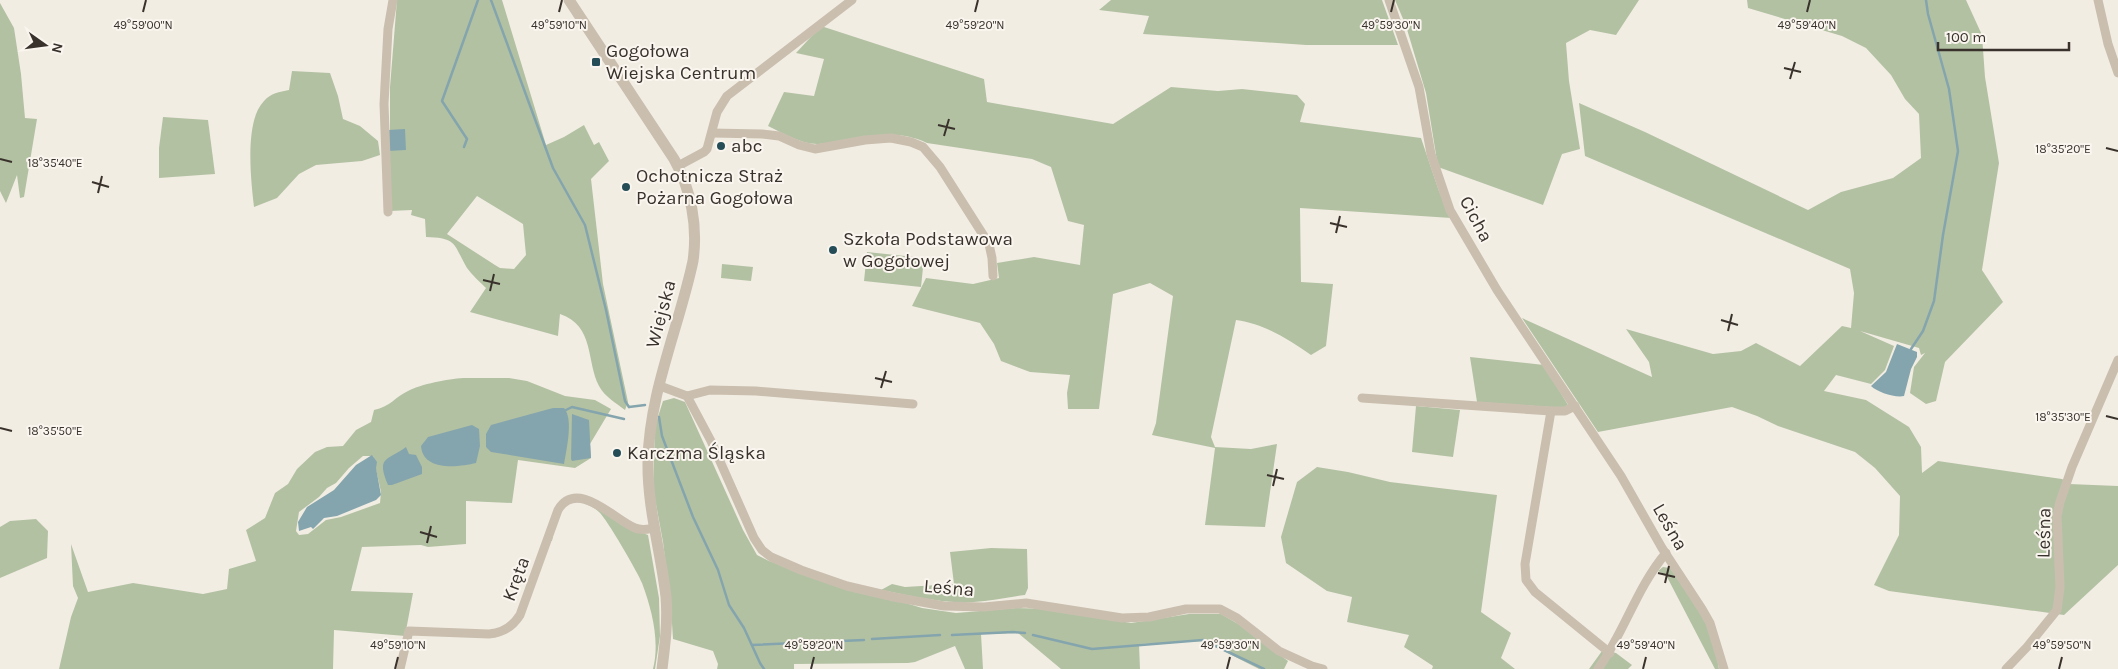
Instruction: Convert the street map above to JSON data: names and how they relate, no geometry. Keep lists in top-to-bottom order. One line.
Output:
{"streets":{"street":["Cicha","Wiejska","Leśna","Kręta"]},"crossings":[["Cicha","Leśna"],["Wiejska","Kręta"]],"places":{"transit":["Gogołowa Wiejska Centrum"],"other":["abc","Ochotnicza Straż Pożarna Gogołowa","Szkoła Podstawowa w Gogołowej","Karczma Śląska"]},"scale_bar":"100 m","north":"right","coordinates":["49°59'10\"N","49°59'40\"N","49°59'00\"N","49°59'20\"N","49°59'30\"N","18°35'20\"E","18°35'40\"E","18°35'30\"E","18°35'50\"E","49°59'50\"N"]}
